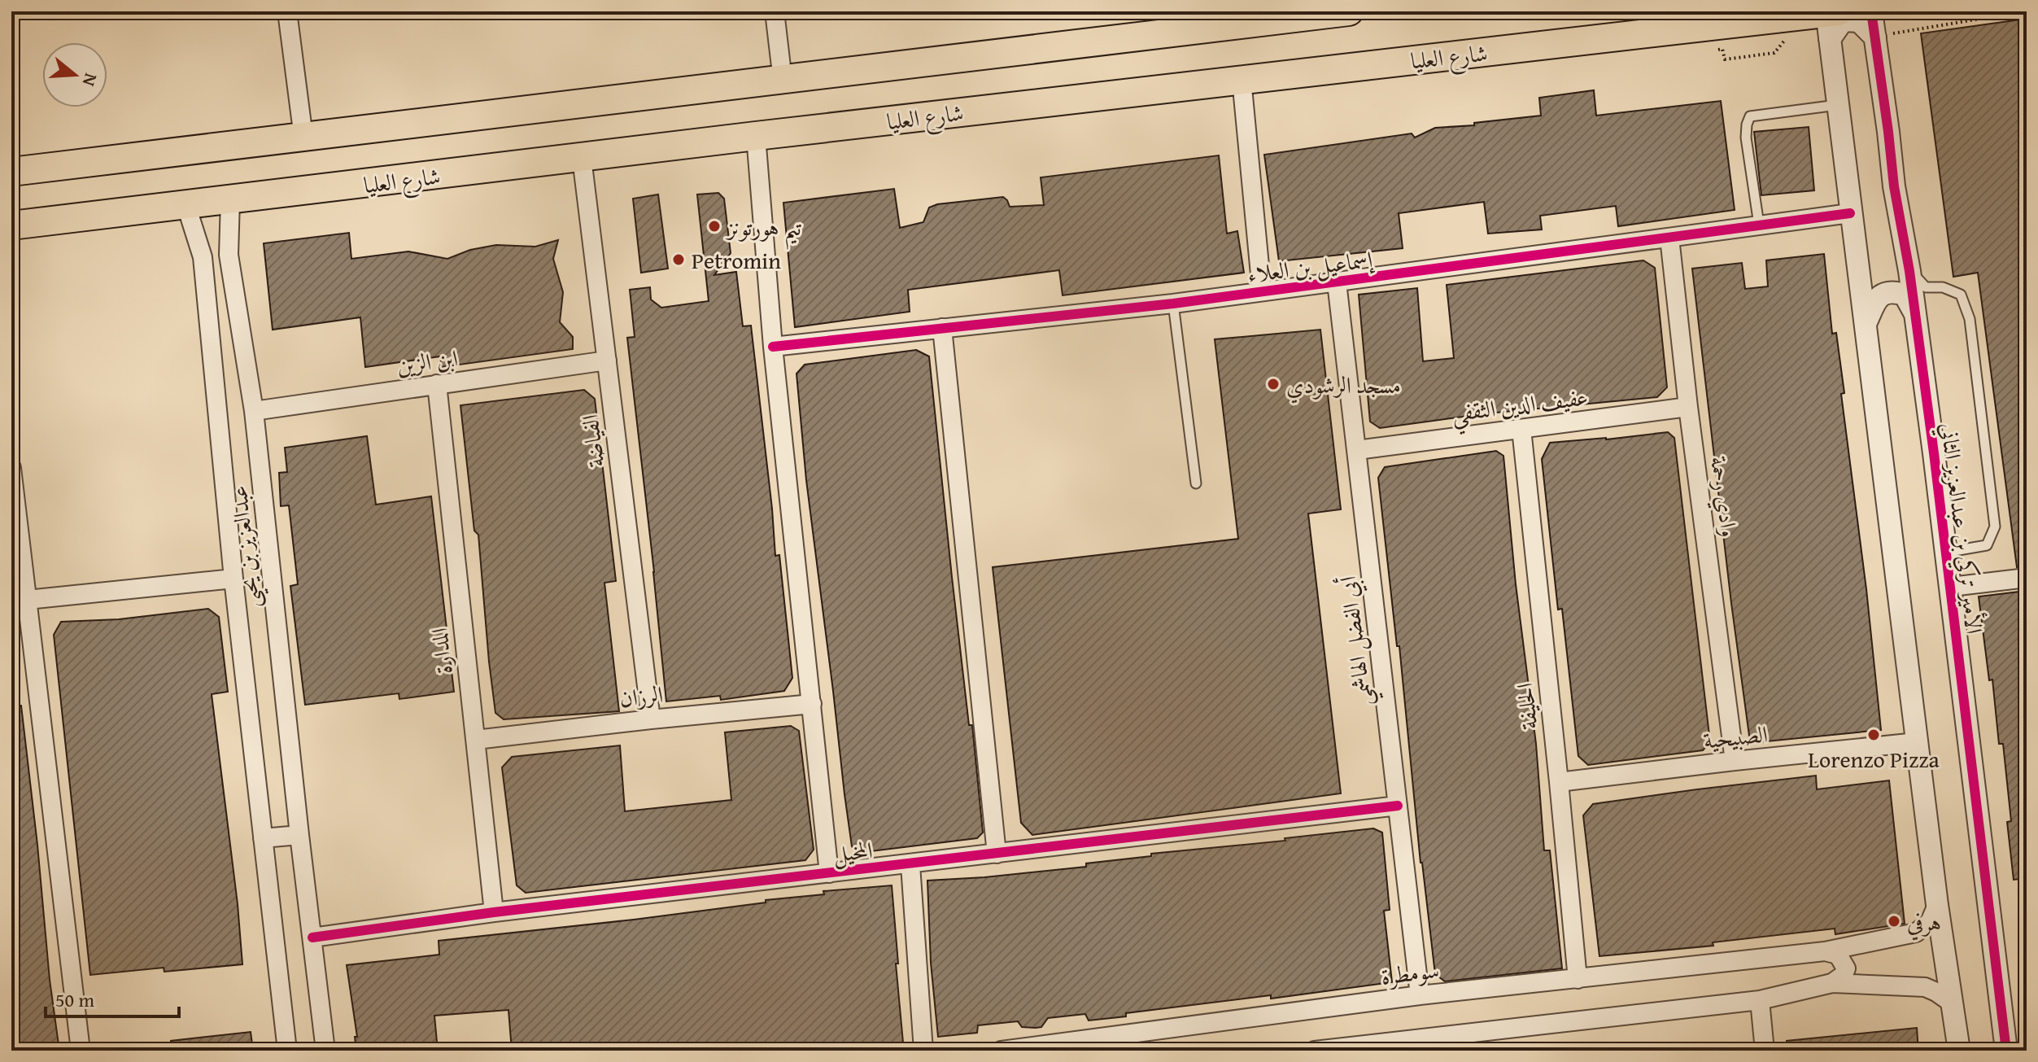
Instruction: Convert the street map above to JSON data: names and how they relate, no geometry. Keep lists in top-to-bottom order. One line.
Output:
{"streets":{"main road":["شارع العليا"],"street":["إسماعيل بن العلاء","ابن الزين","عفيف الدين الثقفي","الفياضة","وادي رحمة","الأمير تركي بن عبدالعزيز الثاني","عبدالعزيز بن يحيى","أبي الفضل الهاشمي","المدارة","الرزان","الحليفة","الصبيحية","المخيل","سومطرة"]},"crossings":[["شارع العليا","الفياضة"],["شارع العليا","عبدالعزيز بن يحيى"],["إسماعيل بن العلاء","وادي رحمة"],["إسماعيل بن العلاء","أبي الفضل الهاشمي"],["ابن الزين","الفياضة"],["ابن الزين","عبدالعزيز بن يحيى"],["ابن الزين","المدارة"],["عفيف الدين الثقفي","وادي رحمة"],["عفيف الدين الثقفي","أبي الفضل الهاشمي"],["عفيف الدين الثقفي","الحليفة"],["الفياضة","الرزان"],["وادي رحمة","الصبيحية"],["عبدالعزيز بن يحيى","المخيل"],["أبي الفضل الهاشمي","المخيل"],["أبي الفضل الهاشمي","سومطرة"],["المدارة","الرزان"],["المدارة","المخيل"],["الحليفة","الصبيحية"],["الحليفة","سومطرة"]],"places":["تيم هورتونز","Petromin","مسجد الرشودي","Lorenzo Pizza","هرفي"],"scale_bar":"50 m","north":"right"}
